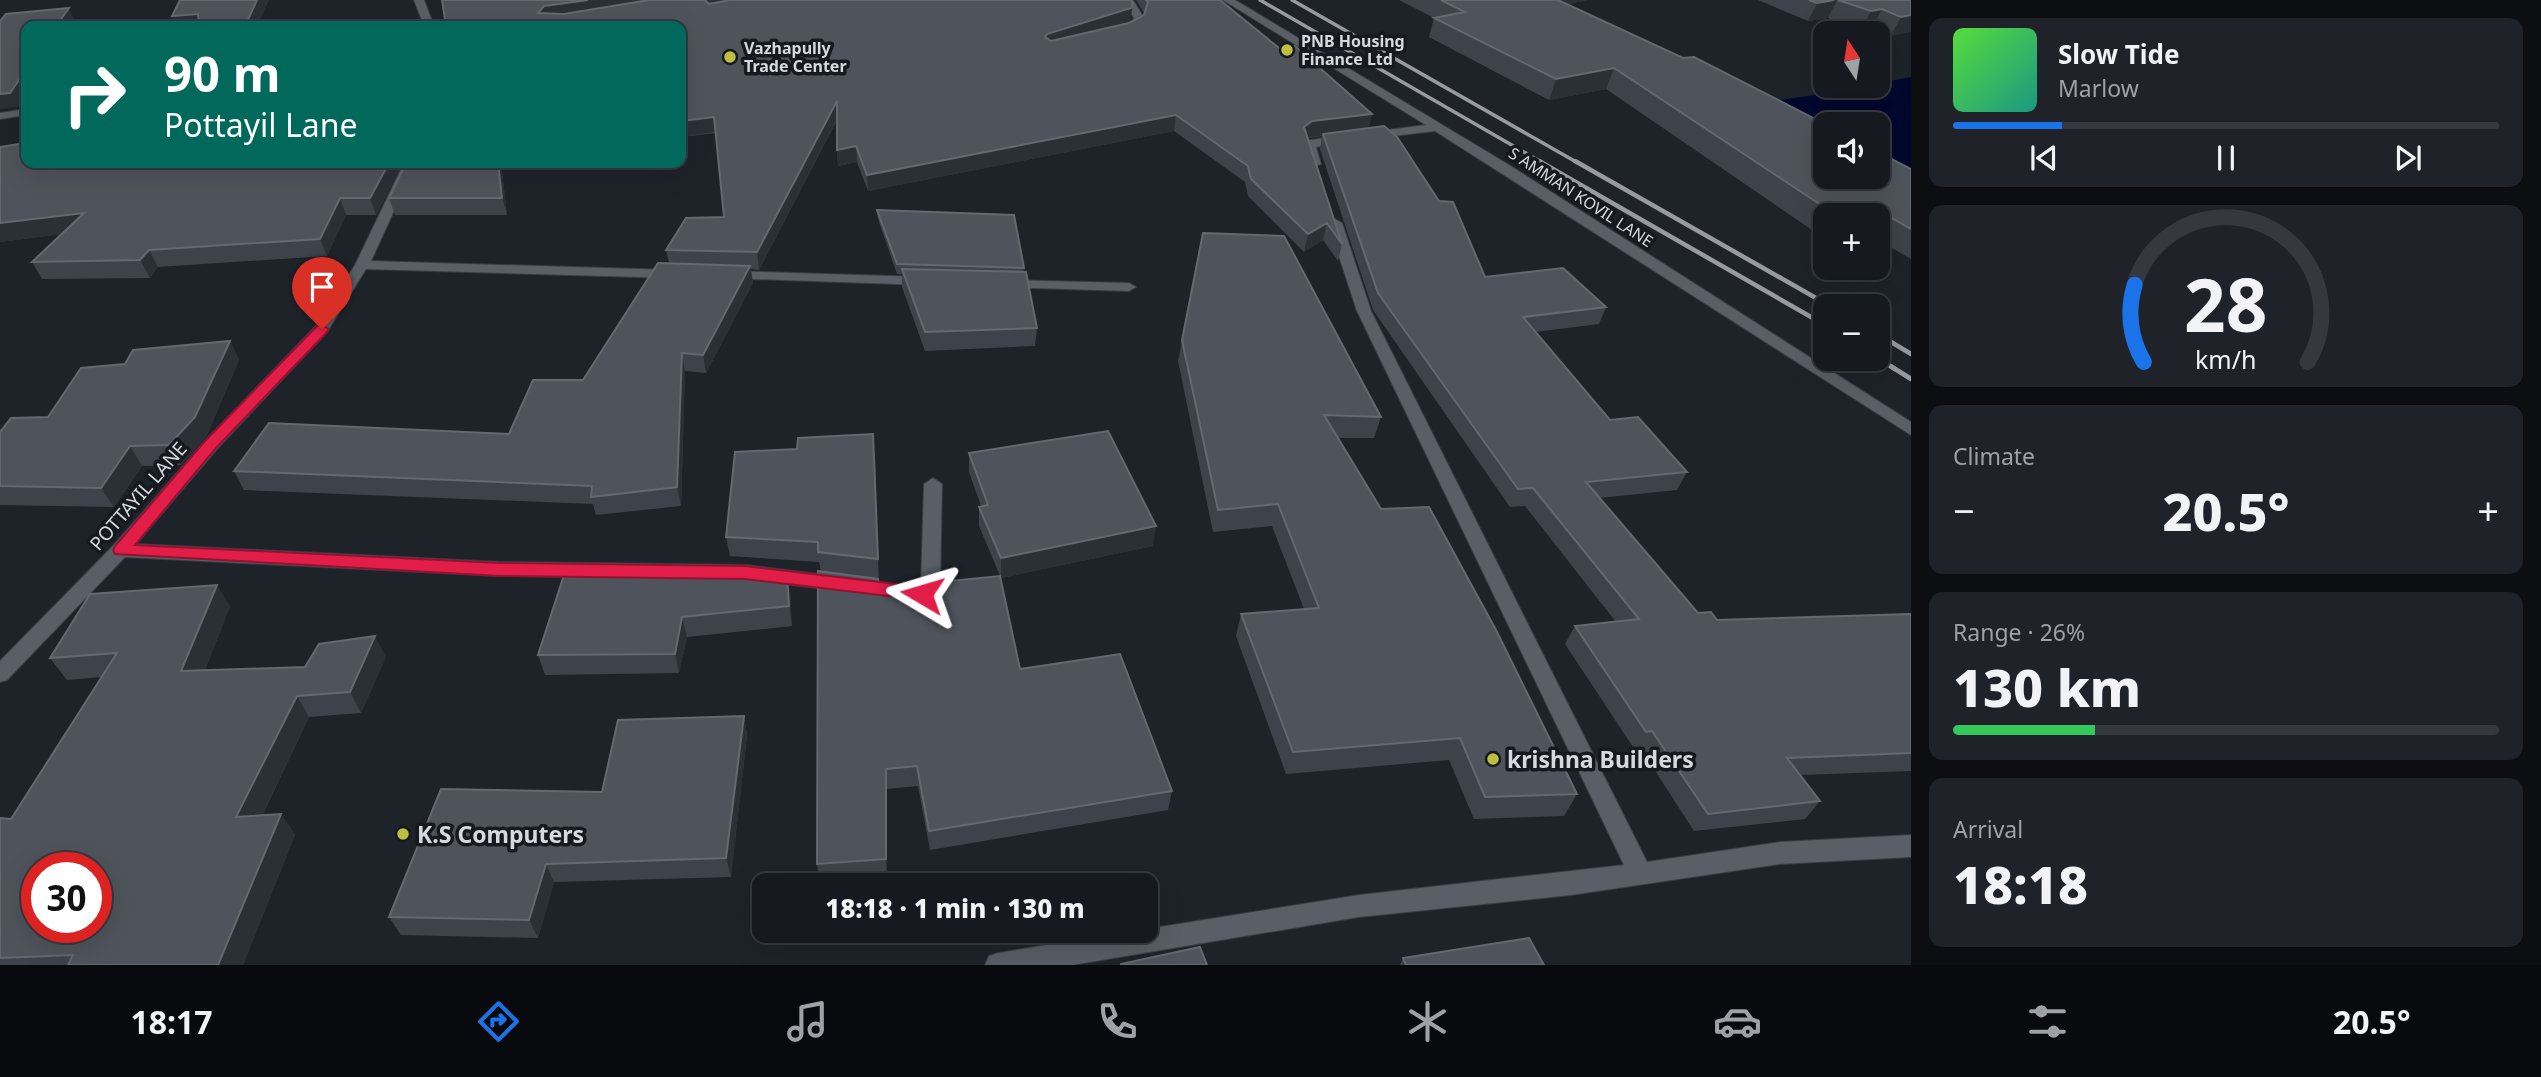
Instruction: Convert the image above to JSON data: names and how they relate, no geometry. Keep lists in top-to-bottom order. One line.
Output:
{"streets":{"street":["S AMMAN KOVIL LANE","POTTAYIL LANE"]},"places":["PNB Housing Finance Ltd","Vazhapully Trade Center","krishna Builders","K.S Computers"],"north":"top","page":{"map_buttons":["+","−"],"turn":["90 m","Pottayil Lane"],"song":["Slow Tide","Marlow"],"tile":["Climate",["Range · 26%","130 km"],["Arrival","18:18"]],"heat":["−","20.5°","+"],"limit":"30","trip":"18:18 · 1 min · 130 m","tabs":["18:17","20.5°"],"gauge":["28","km/h"]}}
